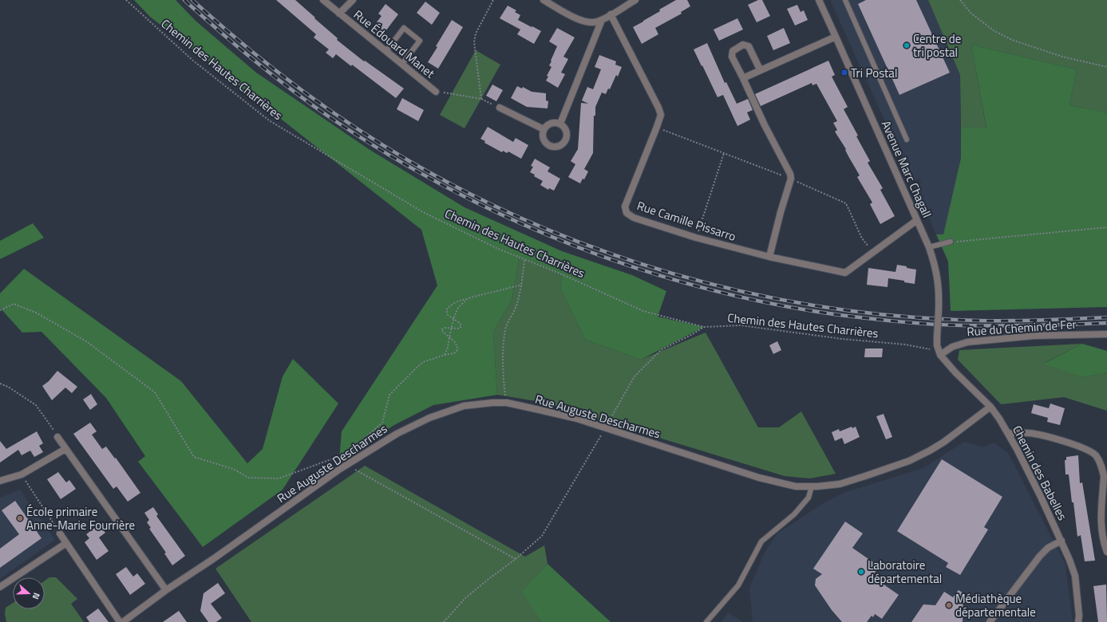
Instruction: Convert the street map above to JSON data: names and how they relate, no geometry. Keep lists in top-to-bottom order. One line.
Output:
{"streets":{"street":["Rue Édouard Manet","Avenue Marc Chagall","Rue Camille Pissarro","Rue du Chemin de Fer","Rue Auguste Descharmes","Chemin des Babelles"],"path":["Chemin des Hautes Charrières"]},"crossings":[["Chemin des Hautes Charrières","Avenue Marc Chagall"],["Chemin des Hautes Charrières","Rue du Chemin de Fer"],["Chemin des Hautes Charrières","Chemin des Babelles"],["Avenue Marc Chagall","Rue Camille Pissarro"],["Avenue Marc Chagall","Rue du Chemin de Fer"],["Avenue Marc Chagall","Chemin des Babelles"],["Rue du Chemin de Fer","Chemin des Babelles"],["Rue Auguste Descharmes","Chemin des Babelles"]],"places":{"other":["Centre de tri postal","École primaire Anne-Marie Fourrière","Laboratoire départemental","Médiathèque départementale"],"transit":["Tri Postal"]},"north":"right"}
